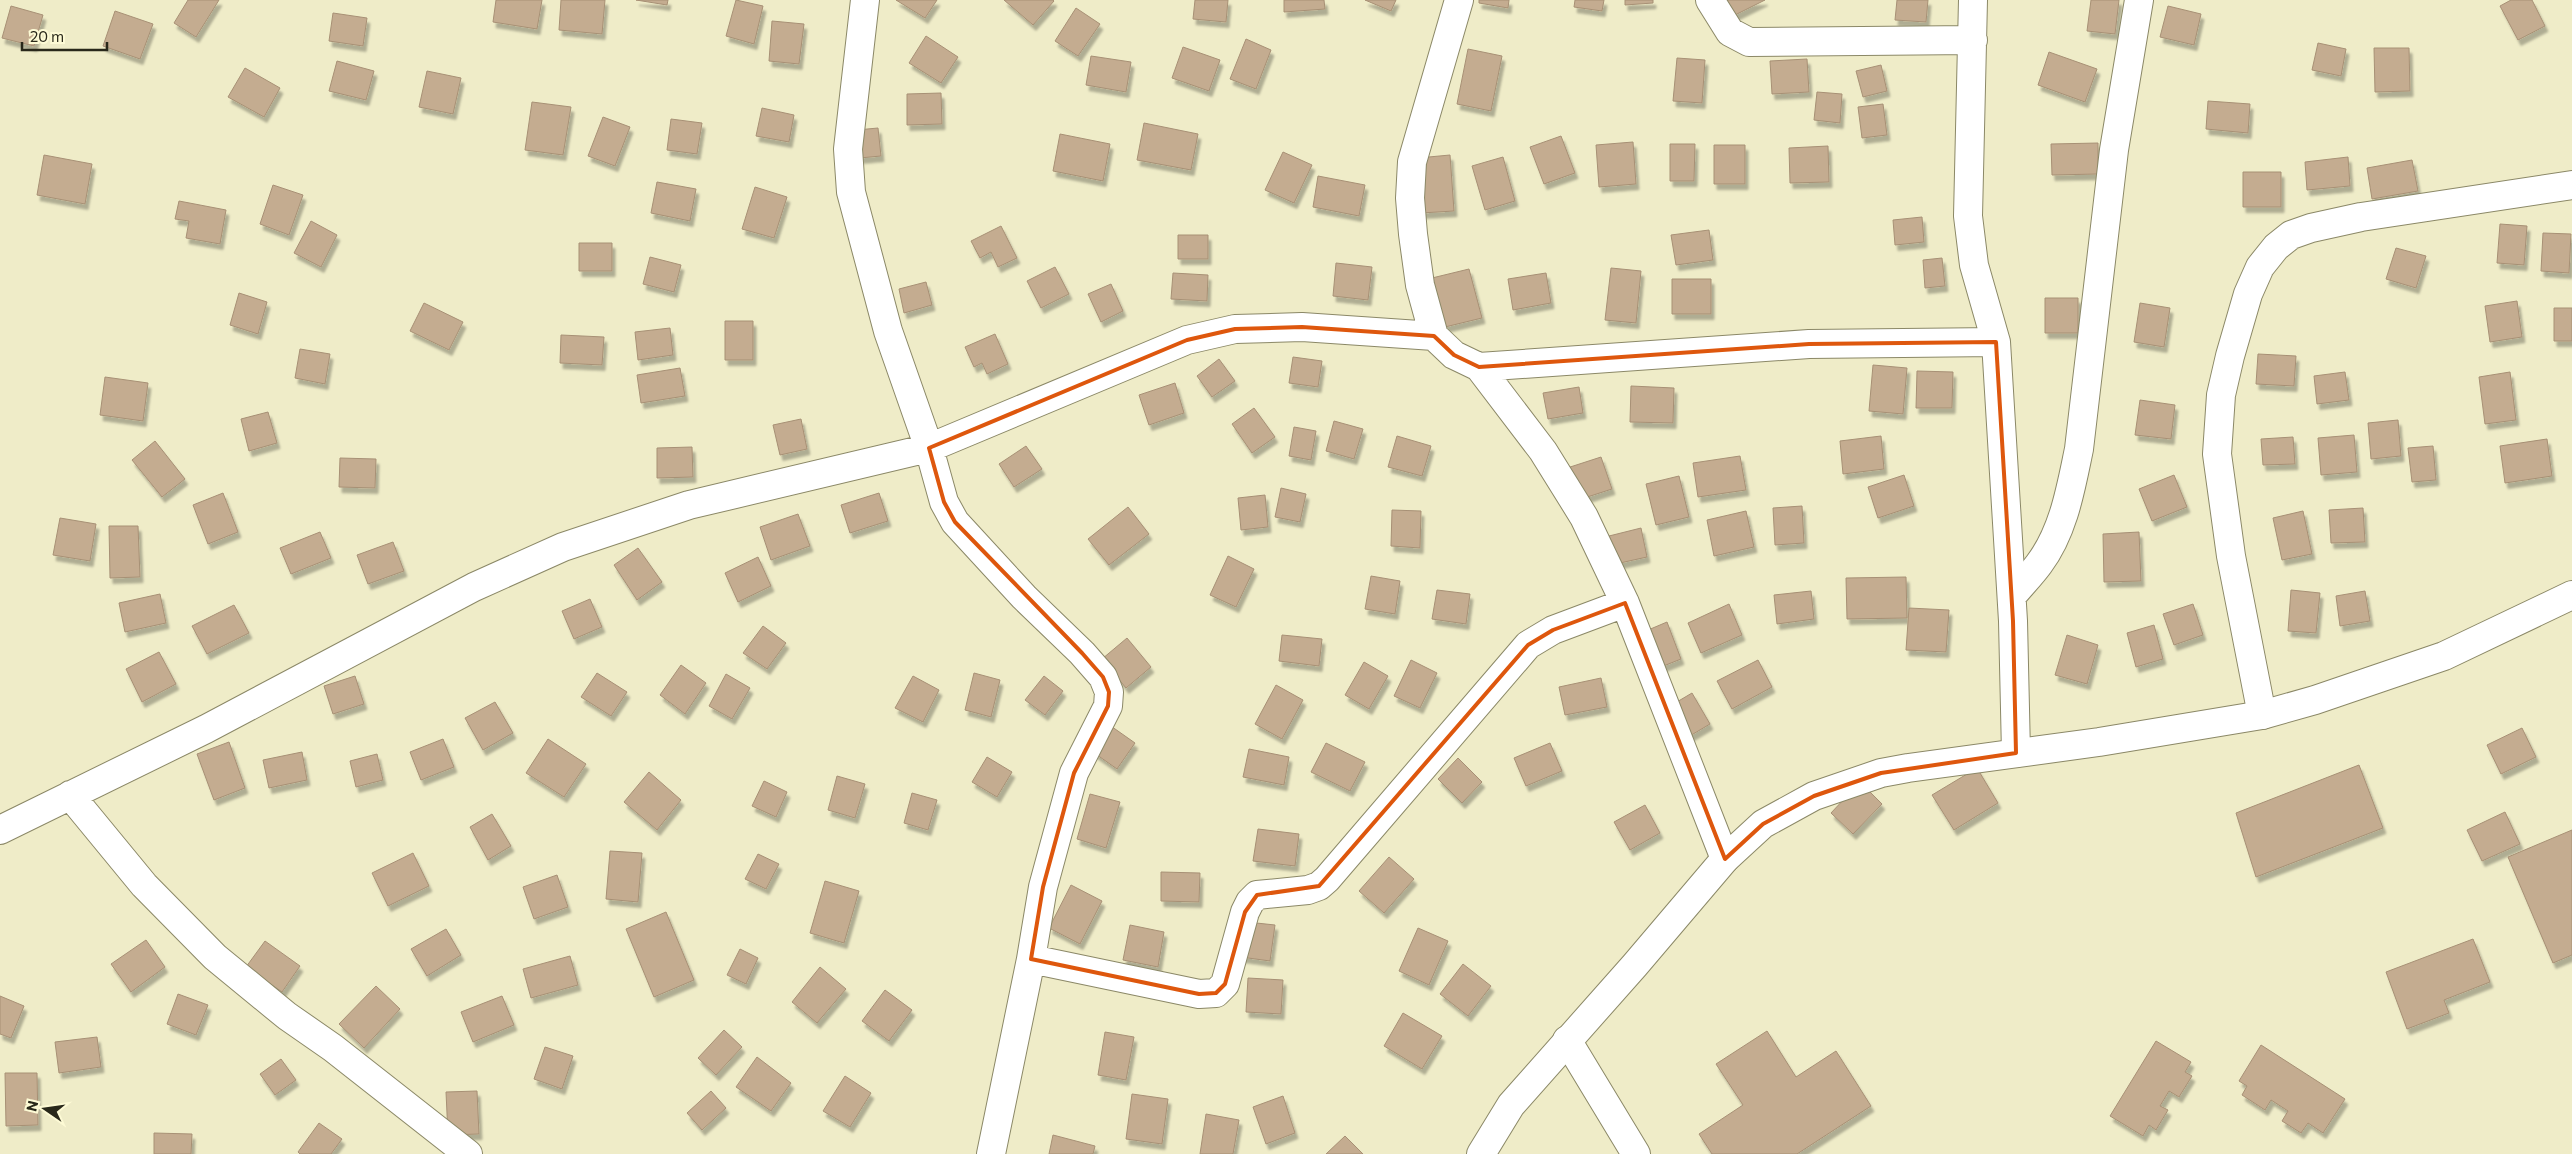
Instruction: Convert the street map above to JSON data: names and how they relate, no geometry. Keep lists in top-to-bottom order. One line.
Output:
{"scale_bar":"20 m","north":"left"}
